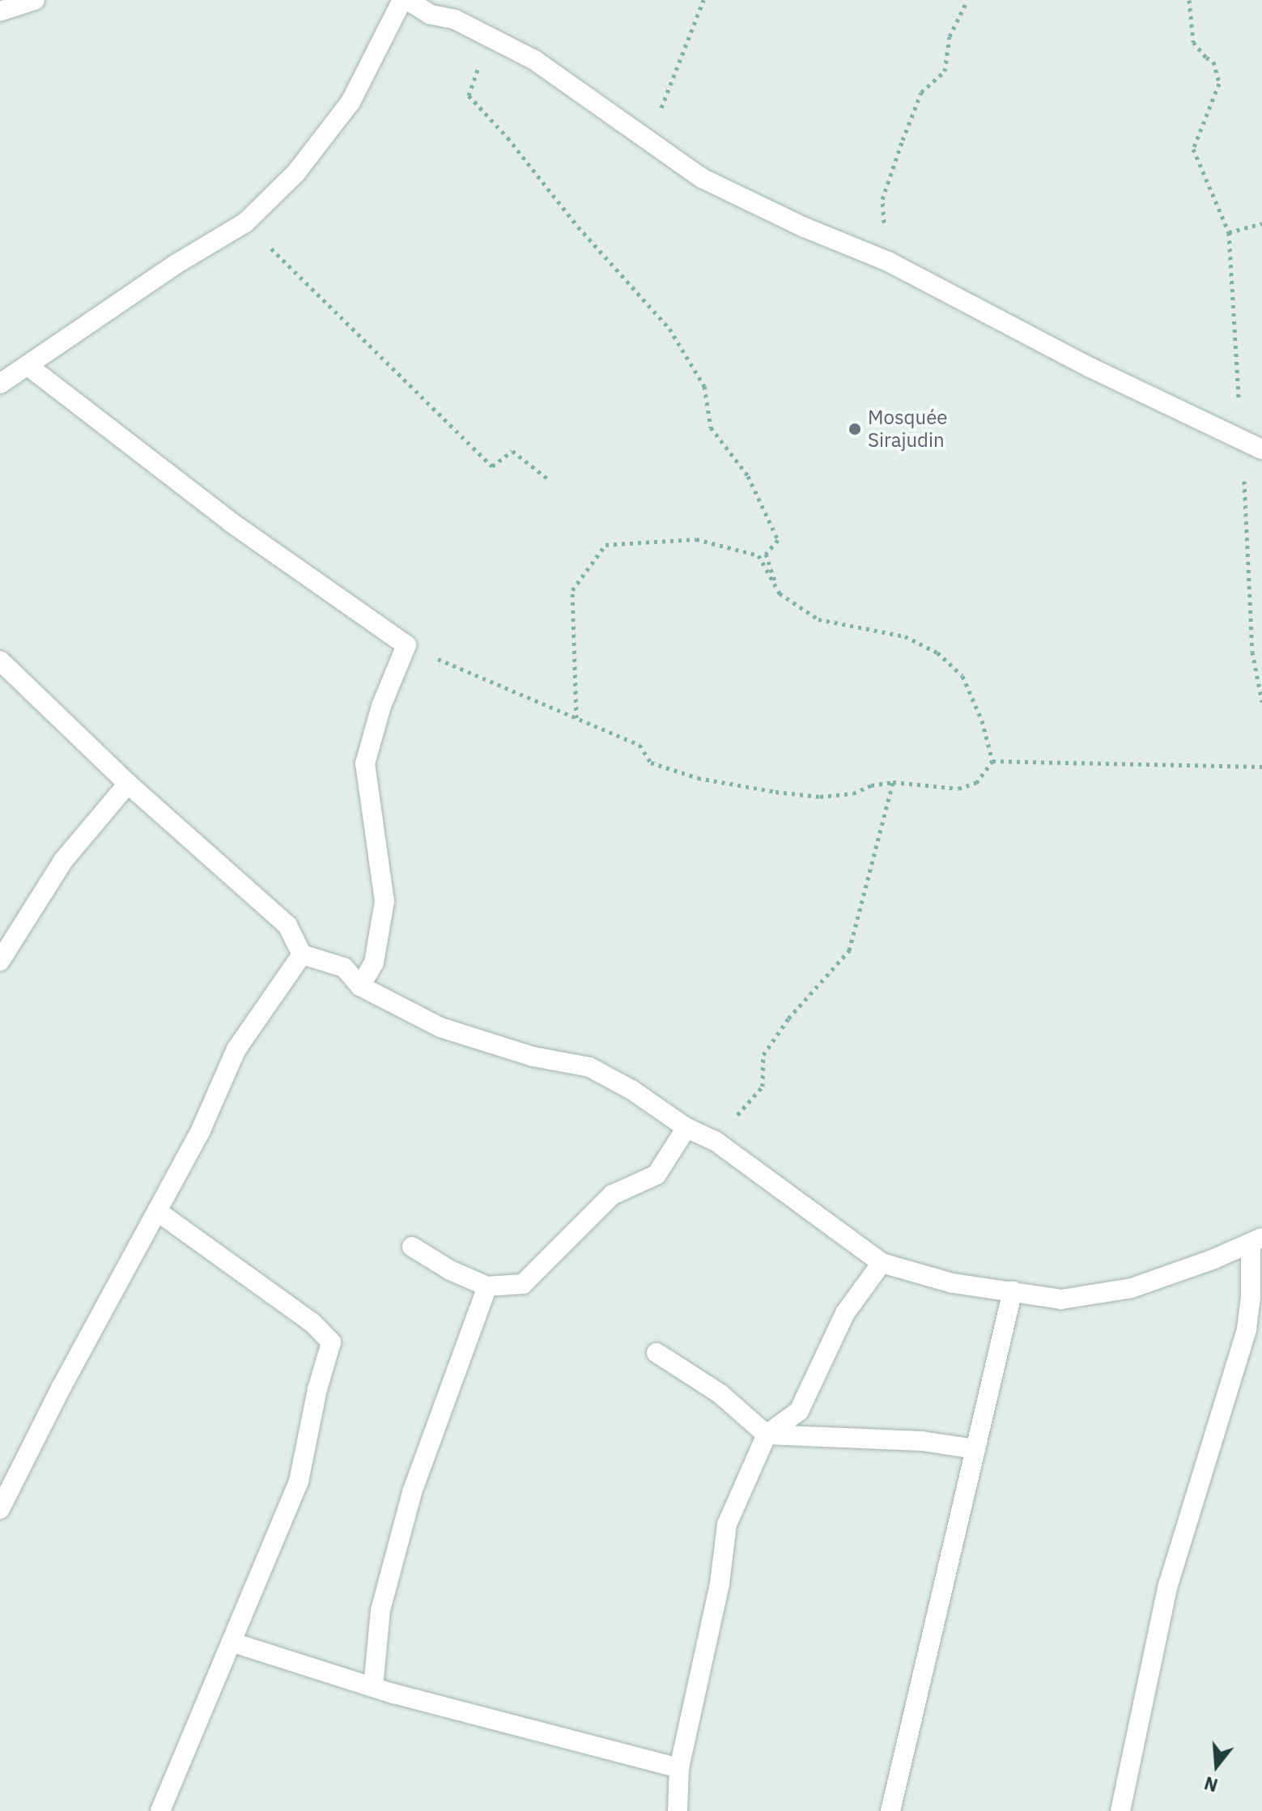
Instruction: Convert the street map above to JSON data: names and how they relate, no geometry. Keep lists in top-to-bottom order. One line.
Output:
{"places":["Mosquée Sirajudin"],"north":"bottom"}
